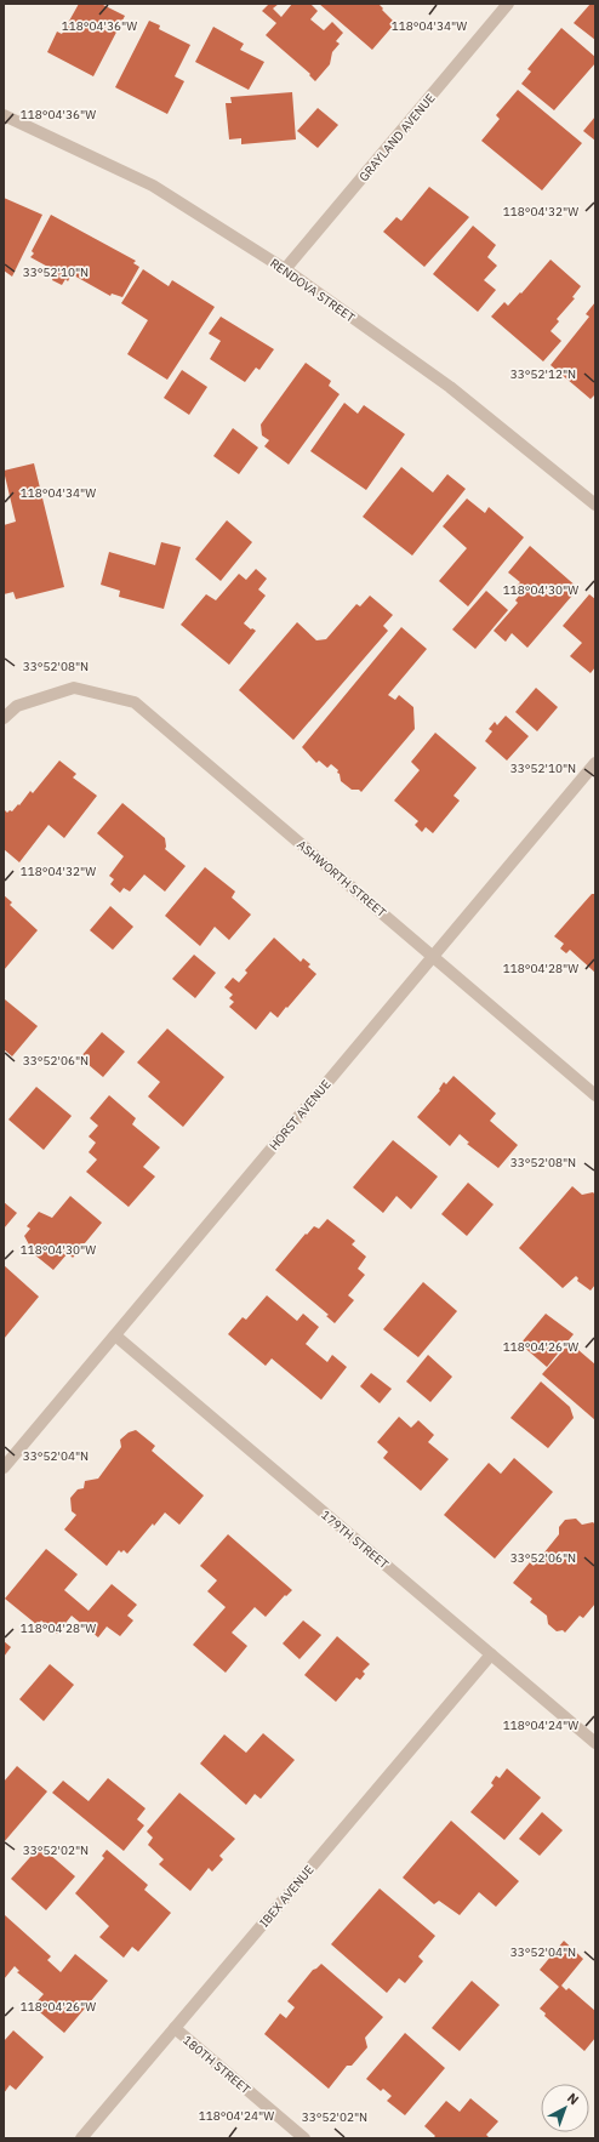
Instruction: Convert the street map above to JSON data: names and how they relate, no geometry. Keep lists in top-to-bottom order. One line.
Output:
{"streets":{"street":["GRAYLAND AVENUE","RENDOVA STREET","ASHWORTH STREET","HORST AVENUE","179TH STREET","IBEX AVENUE","180TH STREET"]},"crossings":[["GRAYLAND AVENUE","RENDOVA STREET"],["ASHWORTH STREET","HORST AVENUE"],["HORST AVENUE","179TH STREET"],["179TH STREET","IBEX AVENUE"],["IBEX AVENUE","180TH STREET"]],"north":"top right","coordinates":["118°04'36\"W","118°04'34\"W","118°04'32\"W","33°52'10\"N","33°52'12\"N","118°04'30\"W","33°52'08\"N","118°04'28\"W","33°52'06\"N","118°04'26\"W","33°52'04\"N","118°04'24\"W","33°52'02\"N"]}
